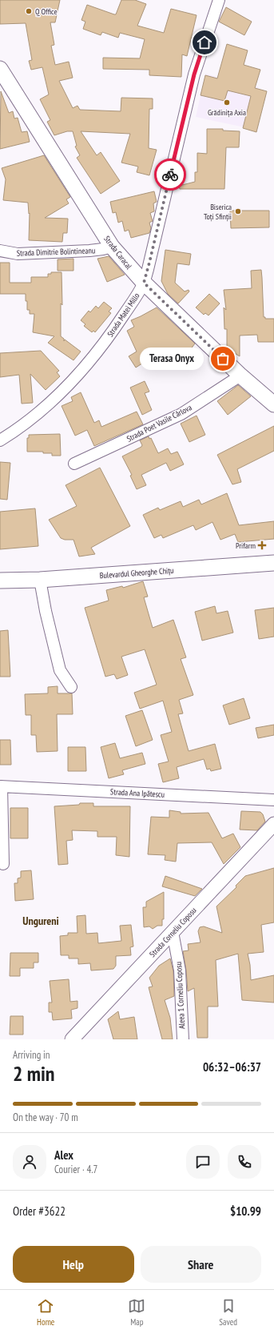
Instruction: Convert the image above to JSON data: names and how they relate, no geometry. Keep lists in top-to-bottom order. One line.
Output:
{"streets":{"main road":["Strada Caracal","Bulevardul Gheorghe Chițu"],"street":["Strada Dimitrie Bolintineanu","Strada Matei Millo","Strada Poet Vasile Cârlova","Strada Ana Ipătescu","Strada Corneliu Coposu","Aleea 1 Corneliu Coposu"]},"crossings":[["Strada Dimitrie Bolintineanu","Strada Caracal"],["Strada Caracal","Strada Matei Millo"],["Strada Caracal","Strada Poet Vasile Cârlova"],["Strada Corneliu Coposu","Aleea 1 Corneliu Coposu"]],"districts":["Ungureni"],"places":{"other":["Q Office","Grădinița Axia","Biserica Toți Sfinții","Terasa Onyx"],"health":["Prifarm"]},"page":{"bubble":"Terasa Onyx","heading":["2 min","Arriving in","06:32–06:37"],"panel":["Alex","Courier · 4.7","Order #3622","$10.99"],"bar":"On the way · 70 m","buttons":["Help","Share"],"tabs":["Home","Map","Saved"]}}
